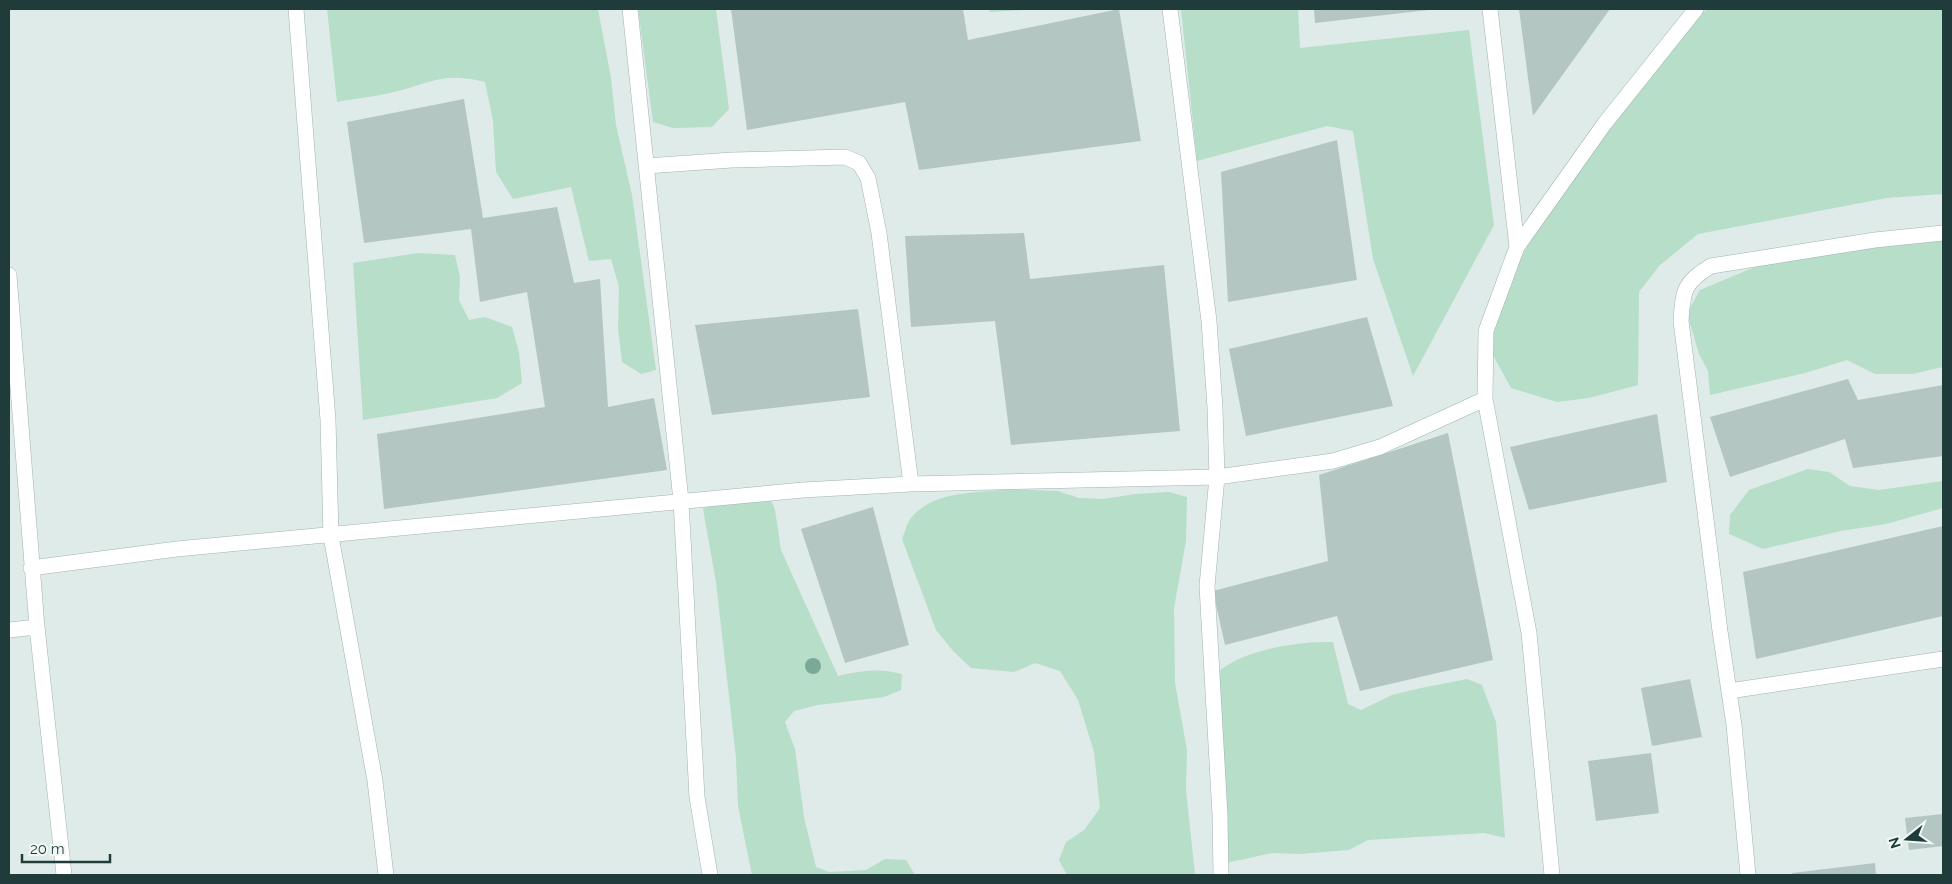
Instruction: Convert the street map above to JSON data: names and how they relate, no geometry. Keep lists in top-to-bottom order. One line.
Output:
{"scale_bar":"20 m","north":"left"}
